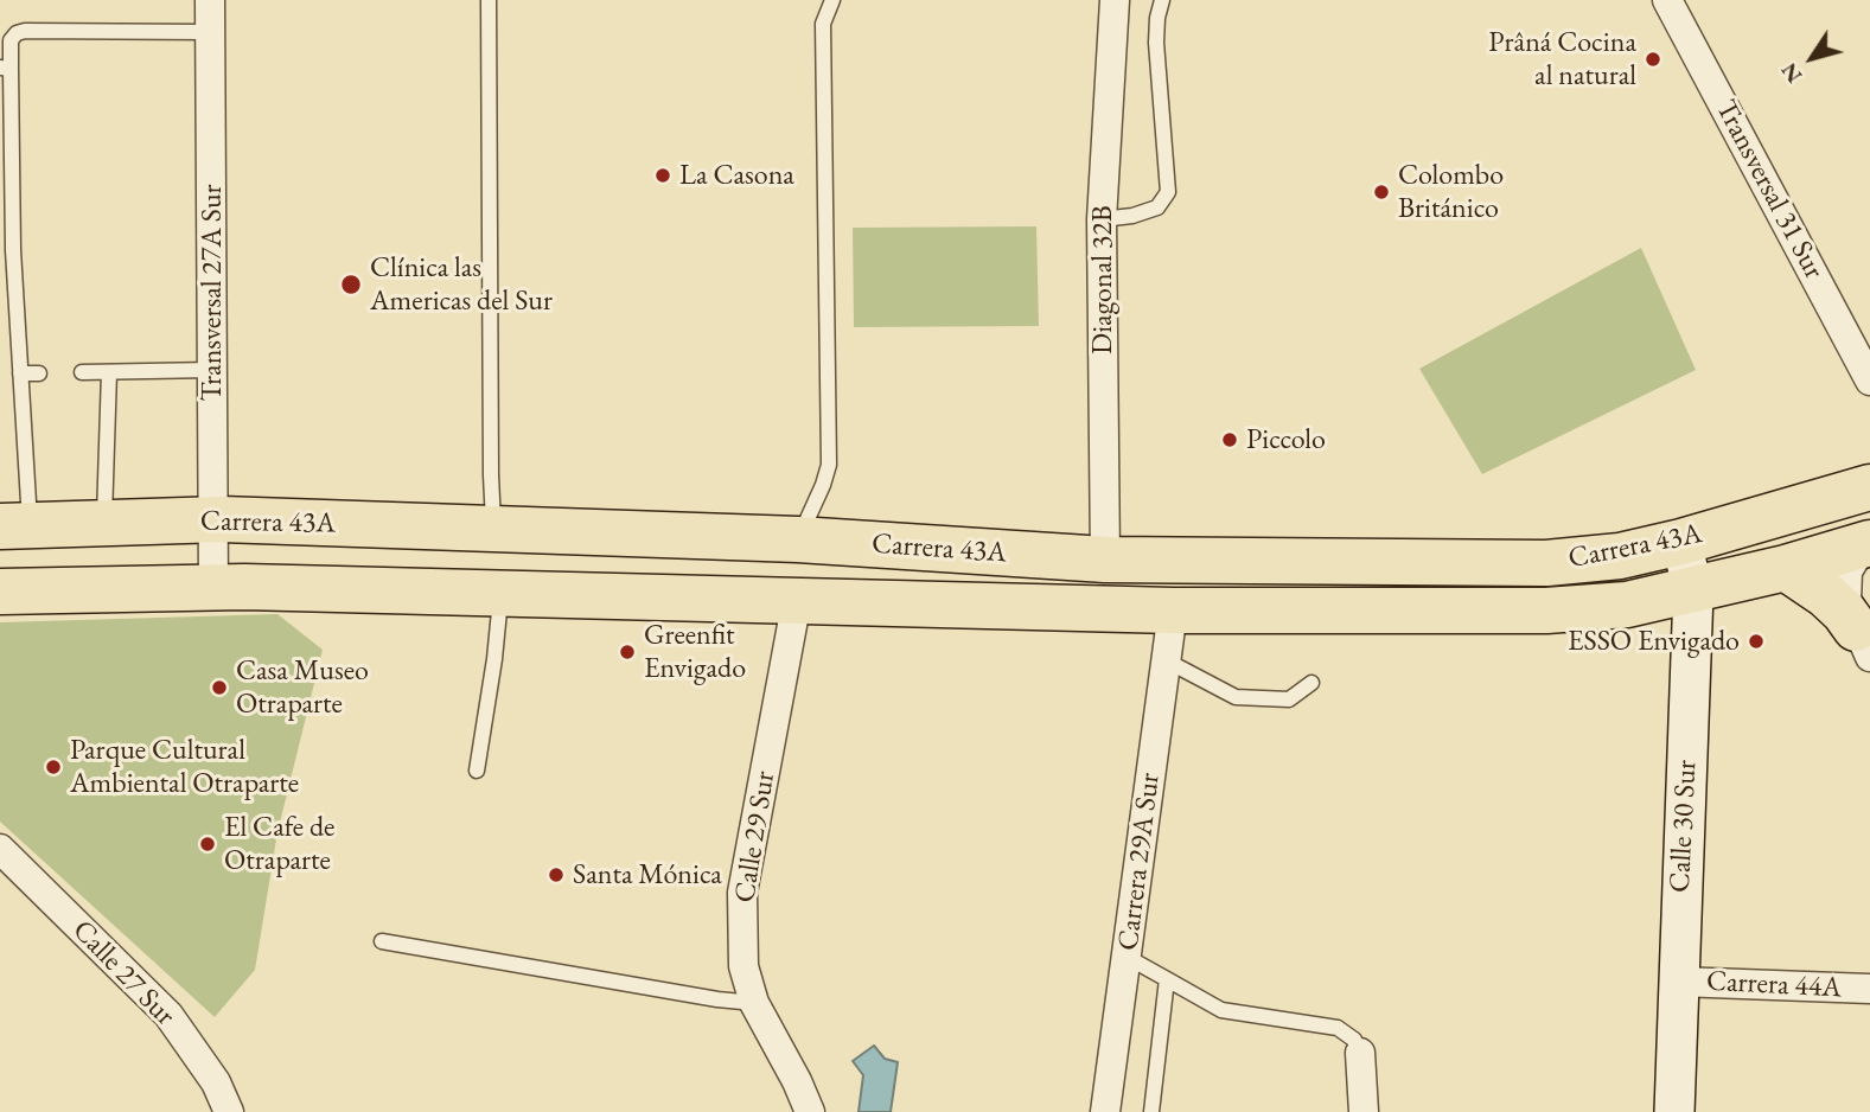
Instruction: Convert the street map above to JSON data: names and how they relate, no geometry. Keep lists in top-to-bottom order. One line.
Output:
{"streets":{"main road":["Carrera 43A"],"street":["Transversal 31 Sur","Diagonal 32B","Transversal 27A Sur","Calle 30 Sur","Calle 29 Sur","Carrera 29A Sur","Calle 27 Sur","Carrera 44A"]},"crossings":[["Diagonal 32B","Carrera 43A"],["Transversal 27A Sur","Carrera 43A"],["Carrera 43A","Calle 30 Sur"],["Carrera 43A","Calle 29 Sur"],["Carrera 43A","Carrera 29A Sur"],["Calle 30 Sur","Carrera 44A"]],"places":["Prâná Cocina al natural","La Casona","Colombo Británico","Clínica las Americas del Sur","Piccolo","ESSO Envigado","Greenfit Envigado","Casa Museo Otraparte","Parque Cultural Ambiental Otraparte","El Cafe de Otraparte","Santa Mónica"],"north":"bottom left"}
